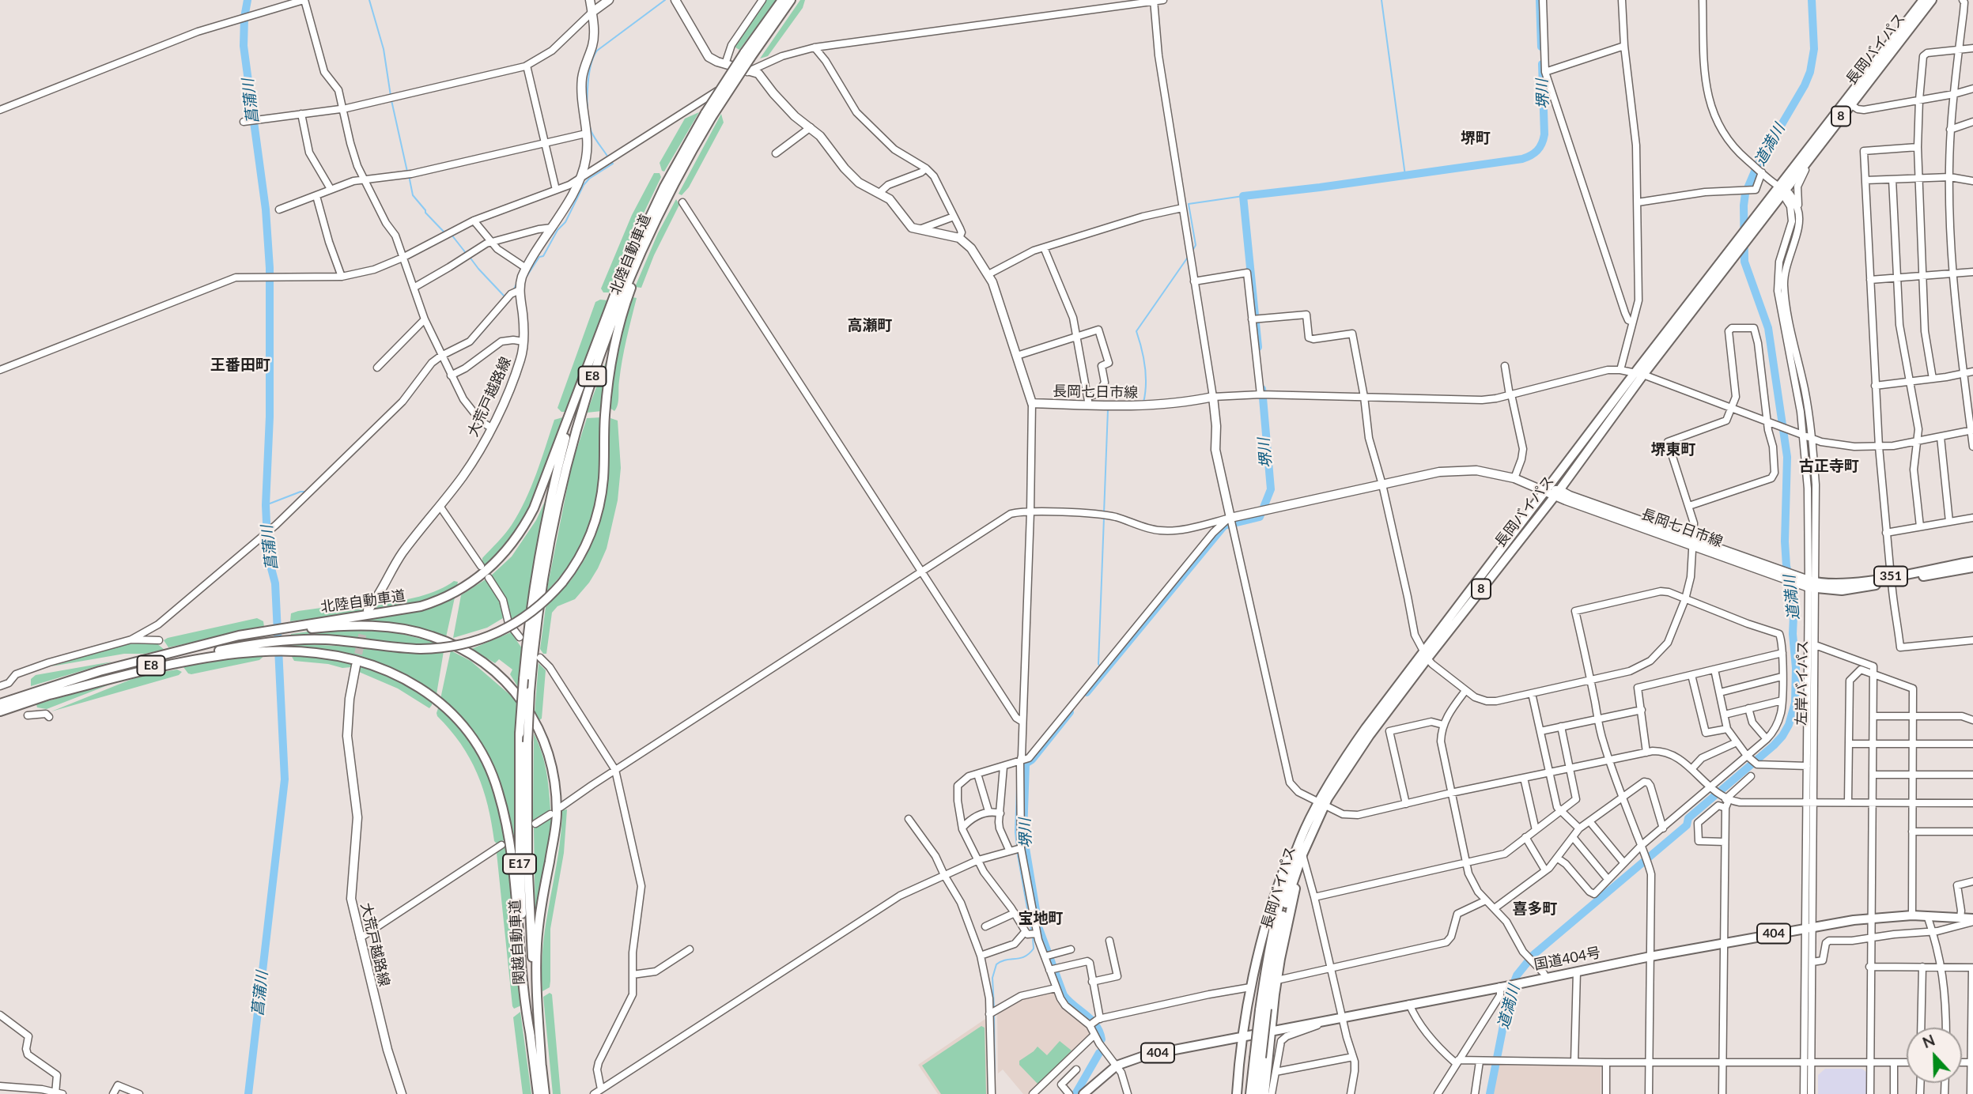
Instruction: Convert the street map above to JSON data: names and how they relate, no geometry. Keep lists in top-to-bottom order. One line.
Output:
{"streets":{"highway":["長岡バイパス","8","北陸自動車道","E8","351","E17","404","関越自動車道","国道404号"],"main road":["長岡七日市線","大荒戸越路線"],"street":["左岸バイパス"]},"crossings":[["長岡バイパス","長岡七日市線"],["長岡バイパス","左岸バイパス"],["北陸自動車道","E8"],["北陸自動車道","関越自動車道"],["長岡七日市線","351"],["長岡七日市線","左岸バイパス"],["351","左岸バイパス"],["左岸バイパス","国道404号"]],"districts":["堺町","高瀬町","王番田町","堺東町","古正寺町","喜多町","宝地町"],"water":["堺川","菖蒲川","道満川"],"north":"top"}
